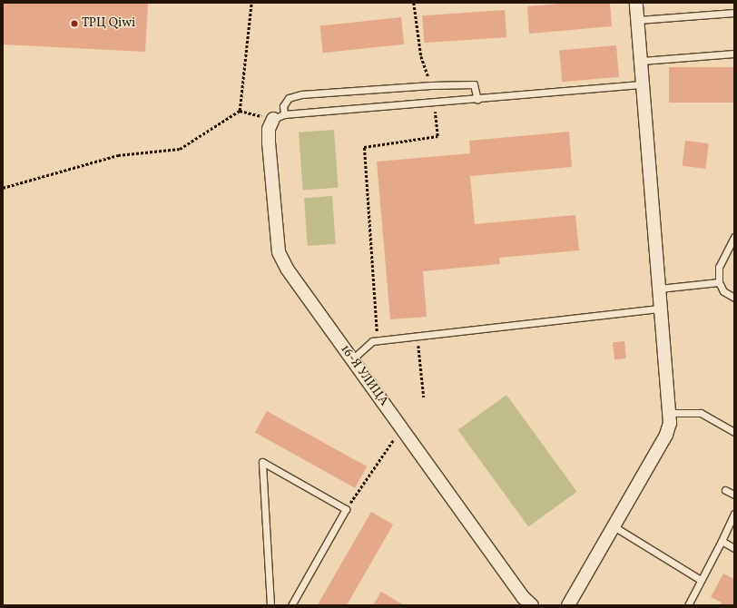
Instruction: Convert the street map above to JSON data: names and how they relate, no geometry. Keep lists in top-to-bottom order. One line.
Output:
{"streets":{"street":["16-Я УЛИЦА"]},"places":["ТРЦ Qiwi"]}
